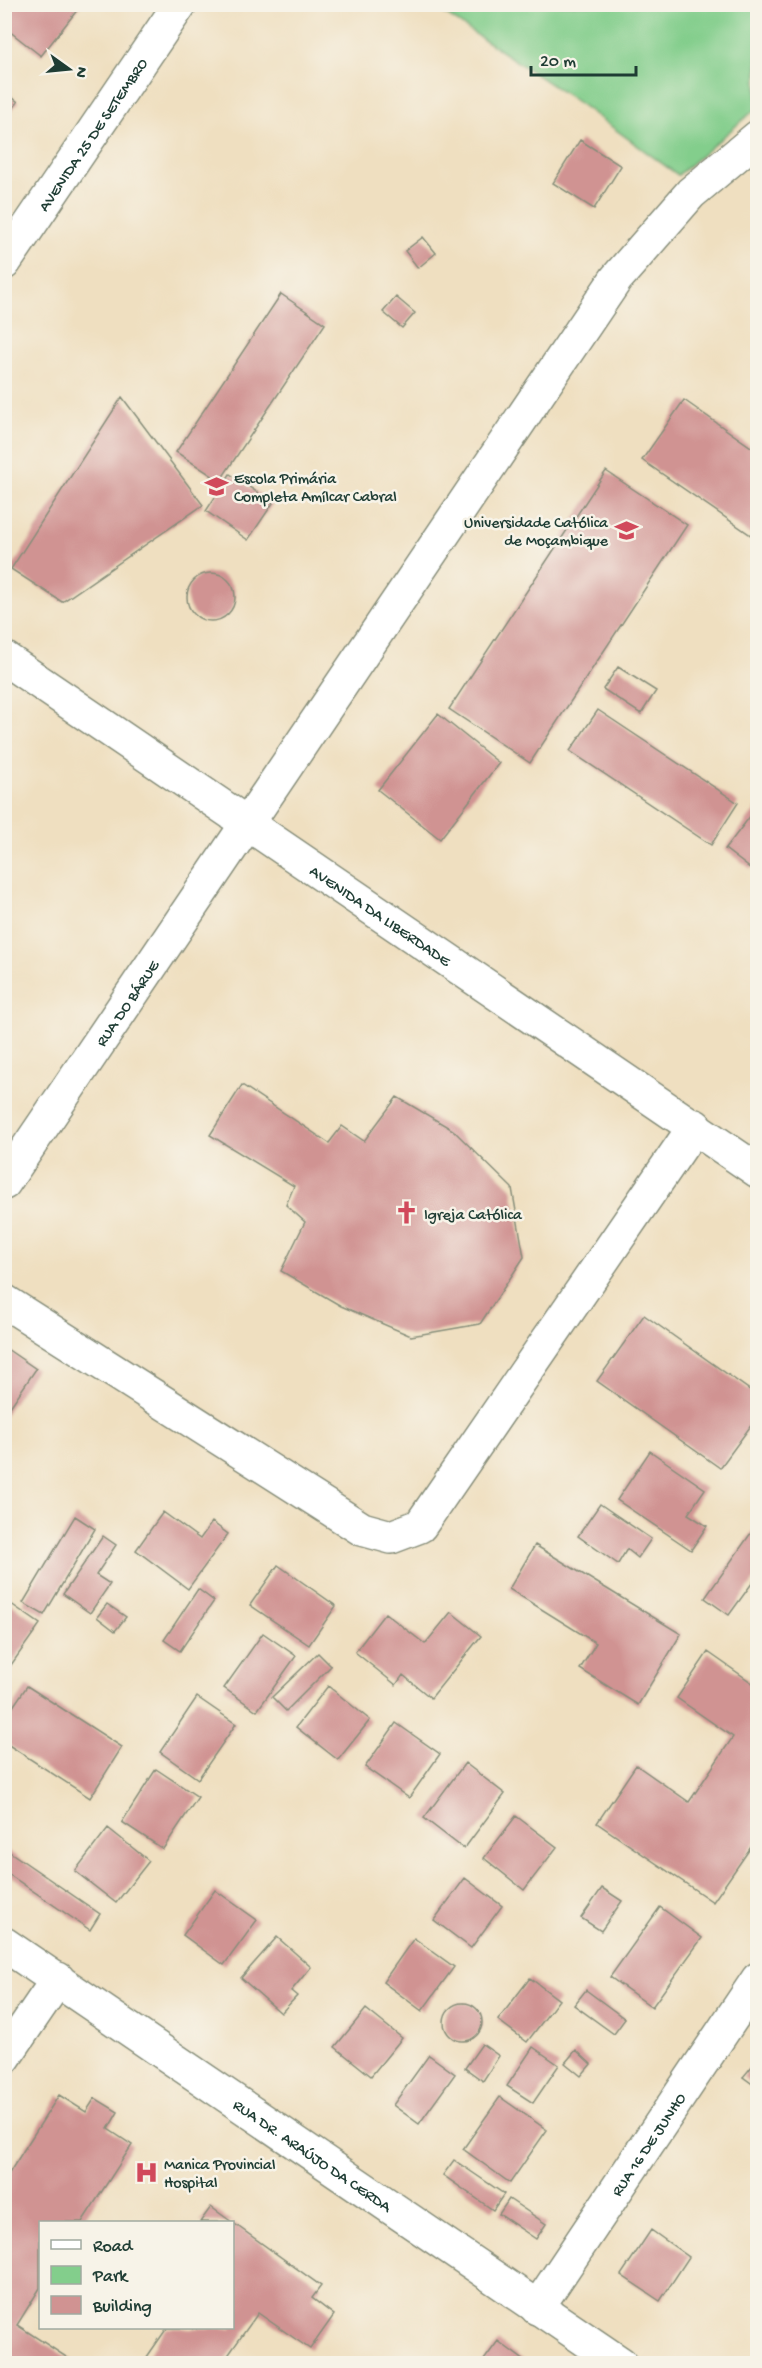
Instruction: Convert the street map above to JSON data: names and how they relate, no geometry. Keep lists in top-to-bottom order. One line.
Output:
{"streets":{"street":["AVENIDA 25 DE SETEMBRO","AVENIDA DA LIBERDADE","RUA DO BÁRUE","RUA 16 DE JUNHO","RUA DR. ARAÚJO DA CERDA"]},"crossings":[["AVENIDA DA LIBERDADE","RUA DO BÁRUE"],["RUA 16 DE JUNHO","RUA DR. ARAÚJO DA CERDA"]],"places":{"school or university":["Escola Primária Completa Amílcar Cabral","Universidade Católica de Moçambique"],"church":["Igreja Católica"],"hospital":["Manica Provincial Hospital"]},"legend":["Road","Park","Building"],"scale_bar":"20 m","north":"right"}
